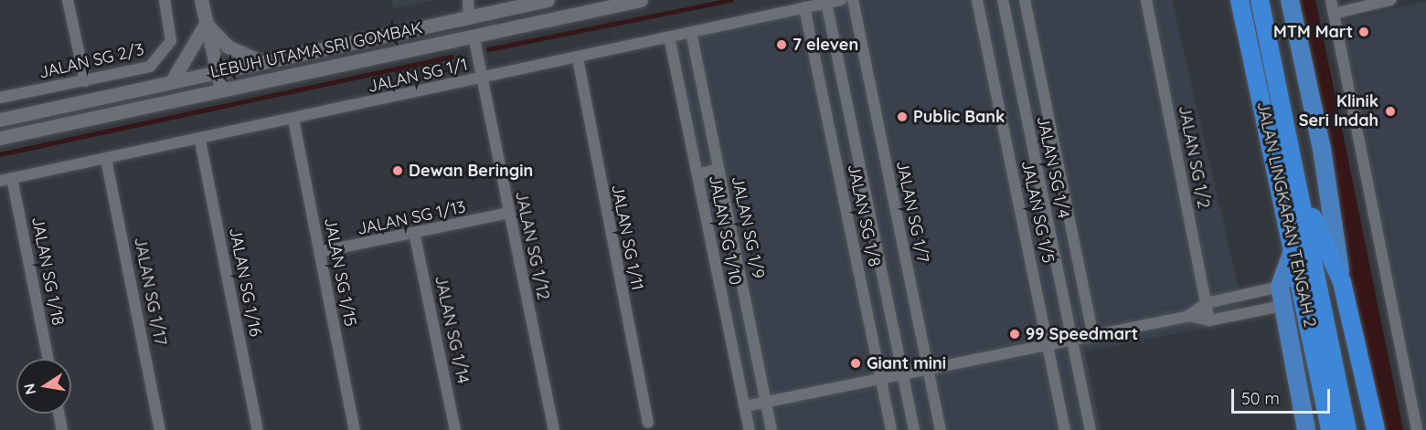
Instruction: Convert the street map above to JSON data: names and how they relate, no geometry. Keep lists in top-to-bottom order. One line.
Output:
{"streets":{"highway":["JALAN LINGKARAN TENGAH 2"],"street":["LEBUH UTAMA SRI GOMBAK","JALAN SG 2/3","JALAN SG 1/1","JALAN SG 1/2","JALAN SG 1/4","JALAN SG 1/7","JALAN SG 1/5","JALAN SG 1/8","JALAN SG 1/13","JALAN SG 1/9","JALAN SG 1/10","JALAN SG 1/11","JALAN SG 1/12","JALAN SG 1/18","JALAN SG 1/15","JALAN SG 1/16","JALAN SG 1/17","JALAN SG 1/14"]},"crossings":[["LEBUH UTAMA SRI GOMBAK","JALAN SG 1/12"],["JALAN SG 1/1","JALAN SG 1/8"],["JALAN SG 1/1","JALAN SG 1/9"],["JALAN SG 1/1","JALAN SG 1/10"],["JALAN SG 1/1","JALAN SG 1/11"],["JALAN SG 1/1","JALAN SG 1/12"],["JALAN SG 1/1","JALAN SG 1/18"],["JALAN SG 1/1","JALAN SG 1/15"],["JALAN SG 1/1","JALAN SG 1/16"],["JALAN SG 1/1","JALAN SG 1/17"],["JALAN SG 1/13","JALAN SG 1/12"],["JALAN SG 1/13","JALAN SG 1/15"],["JALAN SG 1/13","JALAN SG 1/14"]],"places":["MTM Mart","7 eleven","Klinik Seri Indah","Public Bank","Dewan Beringin","99 Speedmart","Giant mini"],"scale_bar":"50 m","north":"left"}
